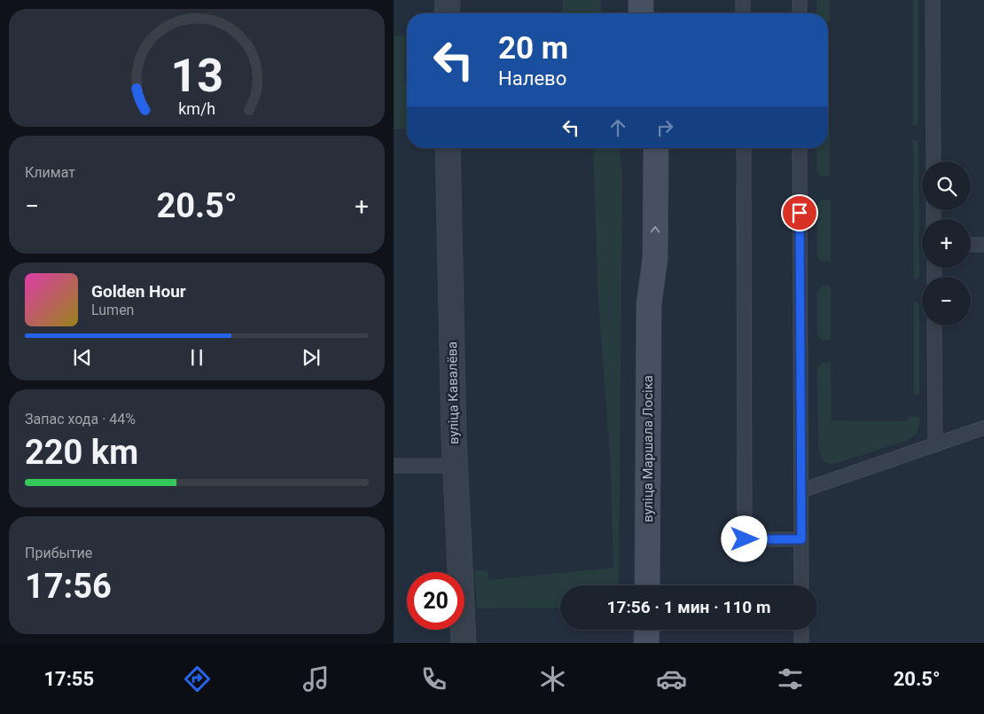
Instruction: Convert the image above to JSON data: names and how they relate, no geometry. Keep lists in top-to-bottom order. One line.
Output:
{"streets":{"main road":["вуліца Маршала Лосіка"],"street":["вуліца Кавалёва"]},"page":{"turn":["20 m","Налево"],"tile":["Климат",["Запас хода · 44%","220 km"],["Прибытие","17:56"]],"map_buttons":["+","−"],"heat":["−","20.5°","+"],"song":["Golden Hour","Lumen"],"limit":"20","trip":"17:56 · 1 мин · 110 m","tabs":["17:55","20.5°"],"gauge":["13","km/h"]}}
